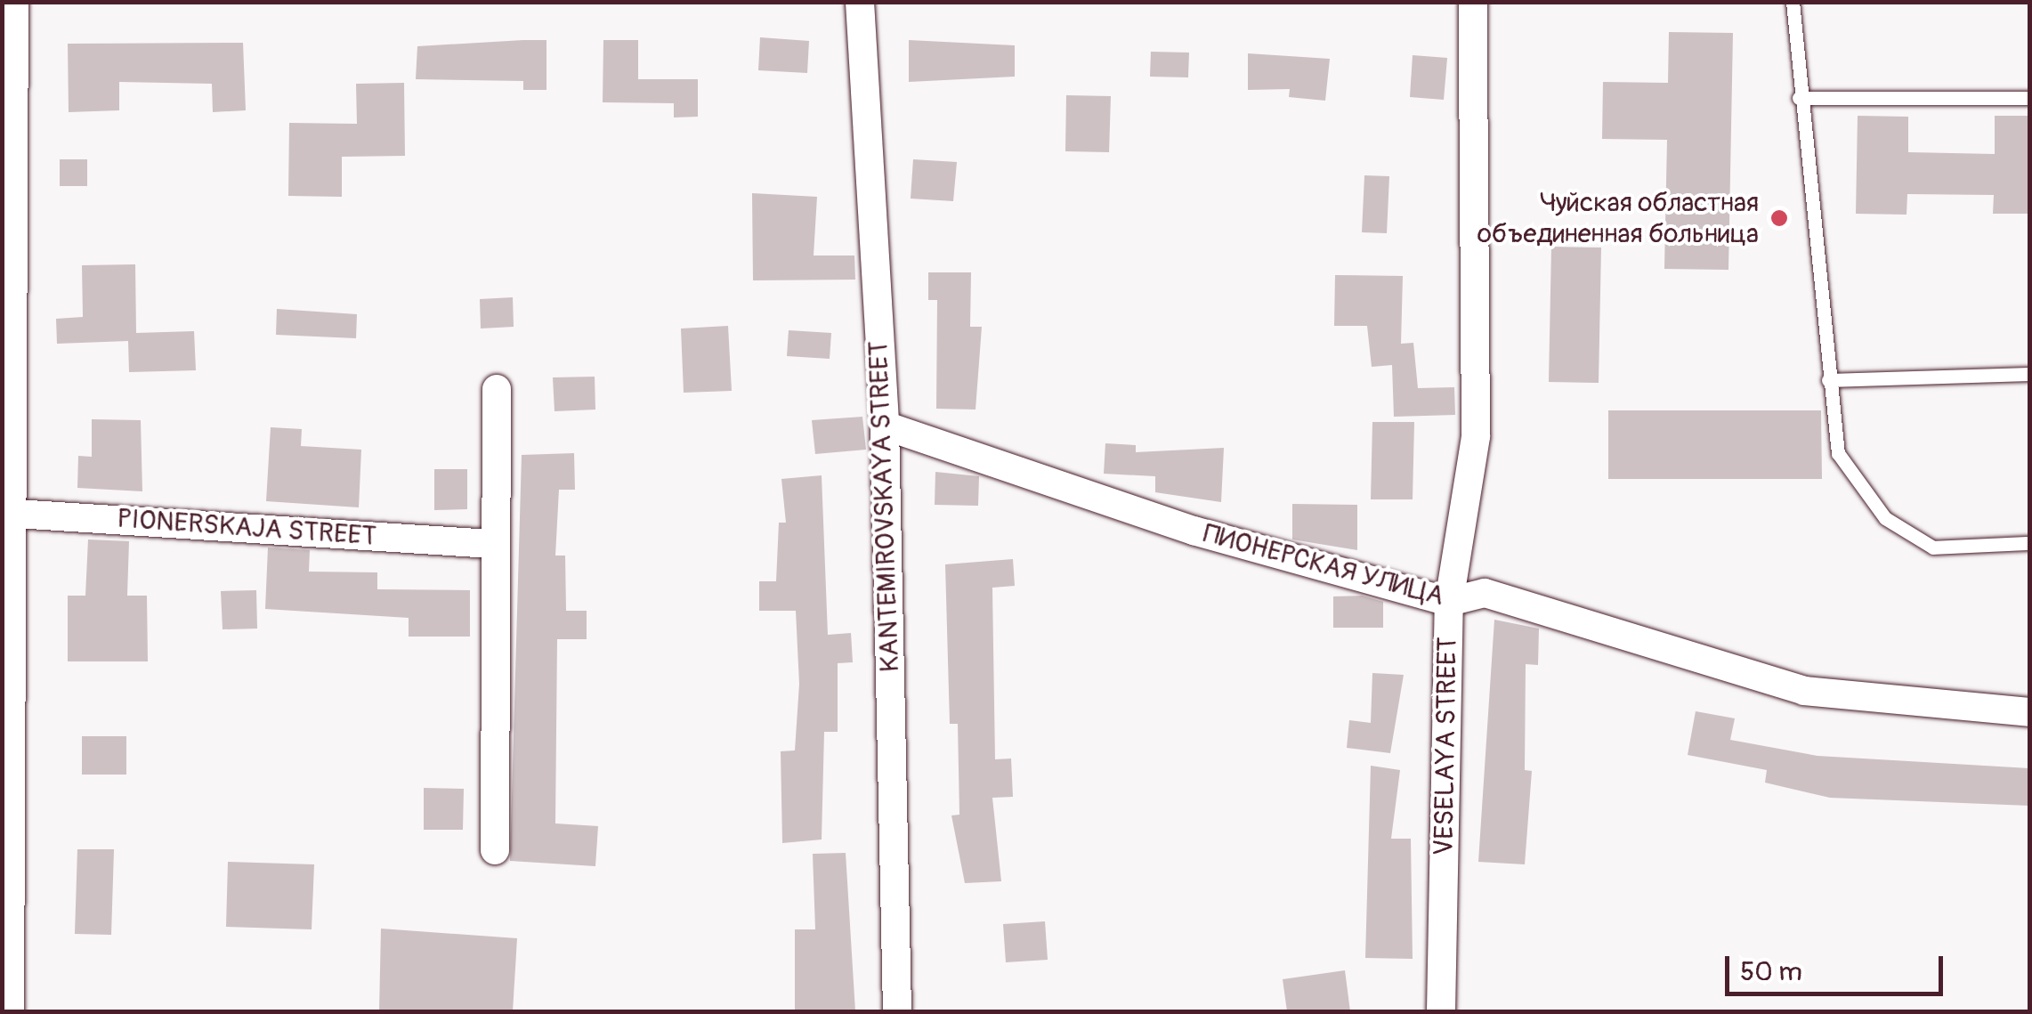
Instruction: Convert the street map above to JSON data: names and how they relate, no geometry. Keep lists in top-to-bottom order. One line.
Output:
{"streets":{"street":["KANTEMIROVSKAYA STREET","PIONERSKAJA STREET","ПИОНЕРСКАЯ УЛИЦА","VESELAYA STREET"]},"crossings":[["KANTEMIROVSKAYA STREET","ПИОНЕРСКАЯ УЛИЦА"],["ПИОНЕРСКАЯ УЛИЦА","VESELAYA STREET"]],"places":["Чуйская областная объединенная больница"],"scale_bar":"50 m"}
